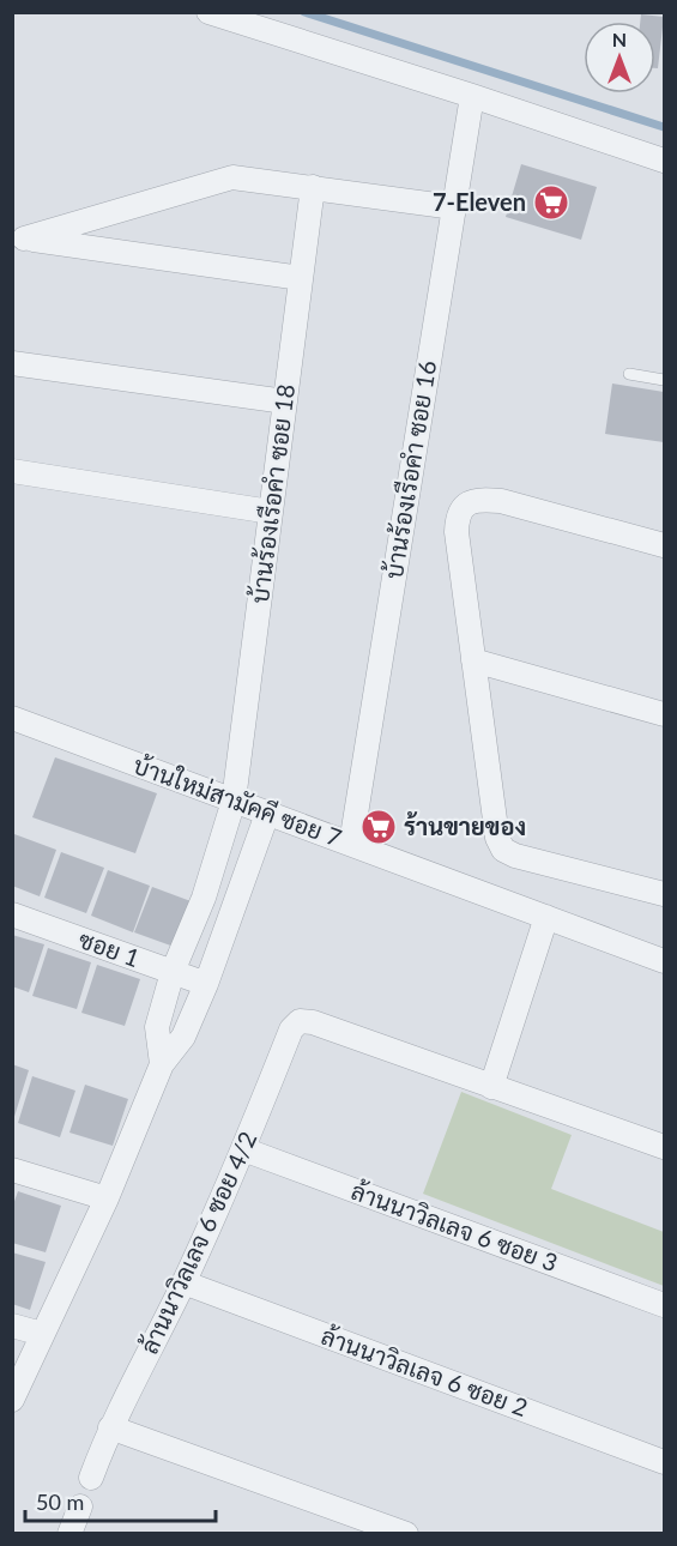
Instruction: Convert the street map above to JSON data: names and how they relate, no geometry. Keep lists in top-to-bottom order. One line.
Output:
{"streets":{"street":["บ้านร้องเรือคำ ซอย 16","บ้านร้องเรือคำ ซอย 18","บ้านใหม่สามัคคี ซอย 7","ซอย 1","ล้านนาวิลเลจ 6 ซอย 3","ล้านนาวิลเลจ 6 ซอย 4/2","ล้านนาวิลเลจ 6 ซอย 2"]},"crossings":[["บ้านร้องเรือคำ ซอย 16","บ้านใหม่สามัคคี ซอย 7"],["บ้านร้องเรือคำ ซอย 18","บ้านใหม่สามัคคี ซอย 7"],["บ้านร้องเรือคำ ซอย 18","ซอย 1"],["ล้านนาวิลเลจ 6 ซอย 3","ล้านนาวิลเลจ 6 ซอย 4/2"],["ล้านนาวิลเลจ 6 ซอย 4/2","ล้านนาวิลเลจ 6 ซอย 2"]],"places":{"supermarket":["7-Eleven","ร้านขายของ"]},"scale_bar":"50 m","north":"top"}
